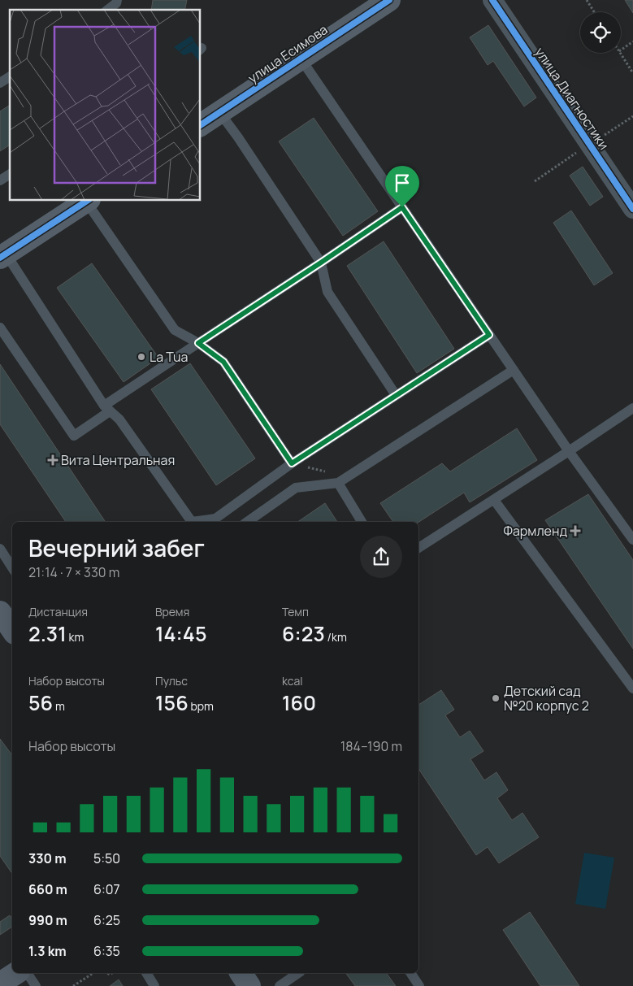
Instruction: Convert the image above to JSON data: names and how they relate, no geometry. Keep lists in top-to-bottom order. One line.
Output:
{"streets":{"street":["улица Есимова","улица Диагностики"]},"places":{"other":["La Tua","Детский сад №20 корпус 2"],"health":["Вита Центральная","Фармленд"]},"page":{"heading":["Вечерний забег","21:14 · 7 × 330 m"],"stats":[["Дистанция","2.31 km"],["Время","14:45"],["Темп","6:23 /km"],["Набор высоты","56 m"],["Пульс","156 bpm"],["kcal","160"]],"chart":["Набор высоты","184–190 m"],"list":[{"name":"330 m","note":"5:50"},{"name":"660 m","note":"6:07"},{"name":"990 m","note":"6:25"},{"name":"1.3 km","note":"6:35"}]}}
